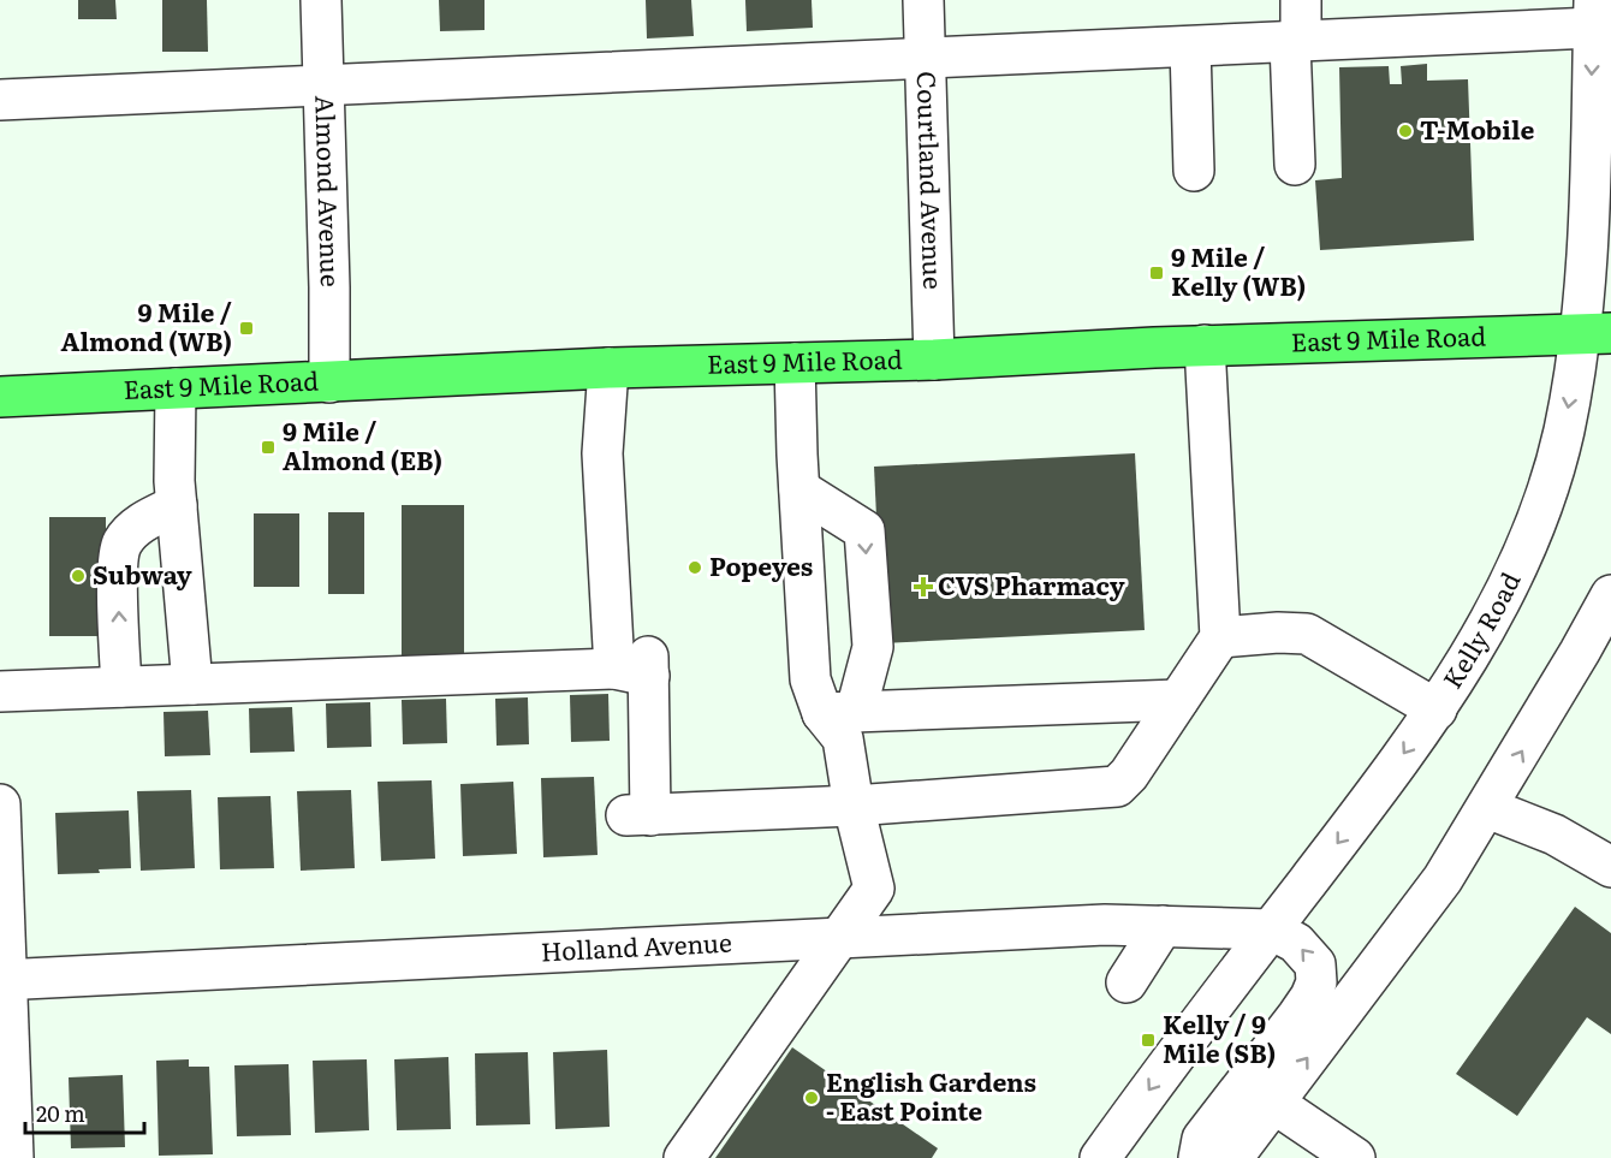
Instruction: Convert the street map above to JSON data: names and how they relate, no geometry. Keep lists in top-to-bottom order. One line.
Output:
{"streets":{"main road":["East 9 Mile Road"],"street":["Courtland Avenue","Almond Avenue","Kelly Road","Holland Avenue"]},"crossings":[["Courtland Avenue","East 9 Mile Road"],["Almond Avenue","East 9 Mile Road"],["East 9 Mile Road","Kelly Road"],["Kelly Road","Holland Avenue"]],"places":{"other":["T-Mobile","Popeyes","Subway","English Gardens - East Pointe"],"transit":["9 Mile / Kelly (WB)","9 Mile / Almond (WB)","9 Mile / Almond (EB)","Kelly / 9 Mile (SB)"],"health":["CVS Pharmacy"]},"scale_bar":"20 m"}
